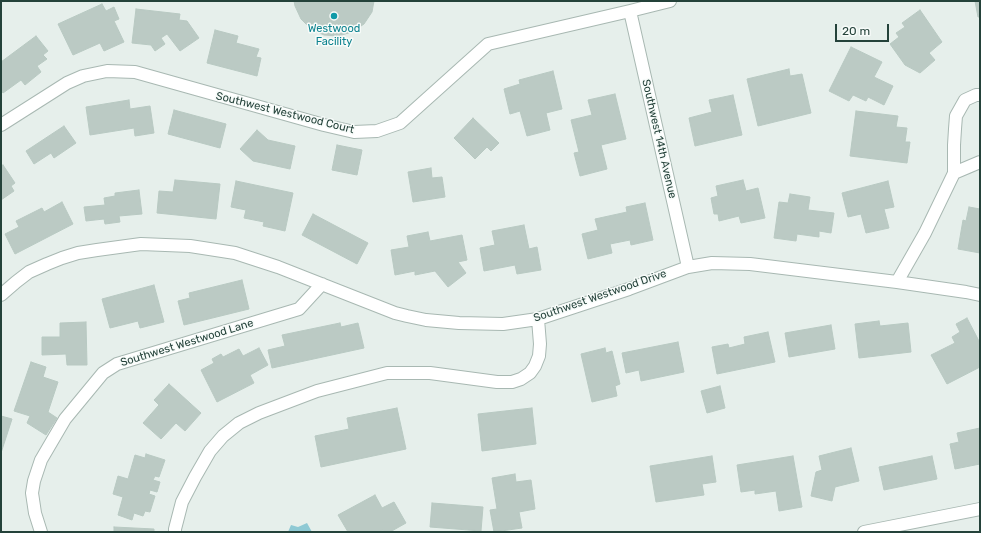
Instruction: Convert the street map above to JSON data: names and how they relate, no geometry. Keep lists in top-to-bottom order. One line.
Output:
{"streets":{"street":["Southwest Westwood Court","Southwest 14th Avenue","Southwest Westwood Drive","Southwest Westwood Lane"]},"crossings":[["Southwest Westwood Court","Southwest 14th Avenue"],["Southwest 14th Avenue","Southwest Westwood Drive"],["Southwest Westwood Drive","Southwest Westwood Lane"]],"places":["Westwood Facility"],"scale_bar":"20 m"}
